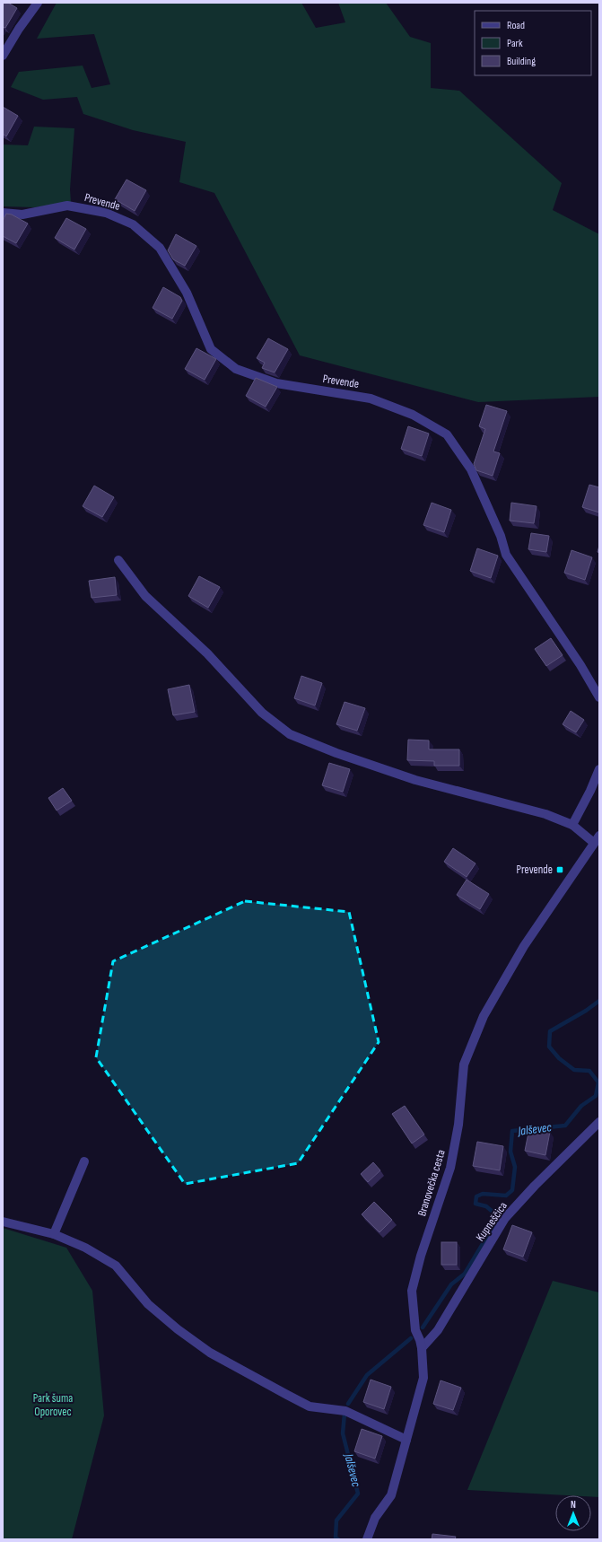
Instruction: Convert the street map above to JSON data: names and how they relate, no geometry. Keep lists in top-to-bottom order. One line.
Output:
{"streets":{"street":["Prevende","Branovečka cesta","Kupneščica"]},"crossings":[["Branovečka cesta","Kupneščica"]],"water":["Jalševec"],"parks":["Park šuma Oporovec"],"places":{"transit":["Prevende"]},"legend":["Road","Park","Building"],"north":"top"}
